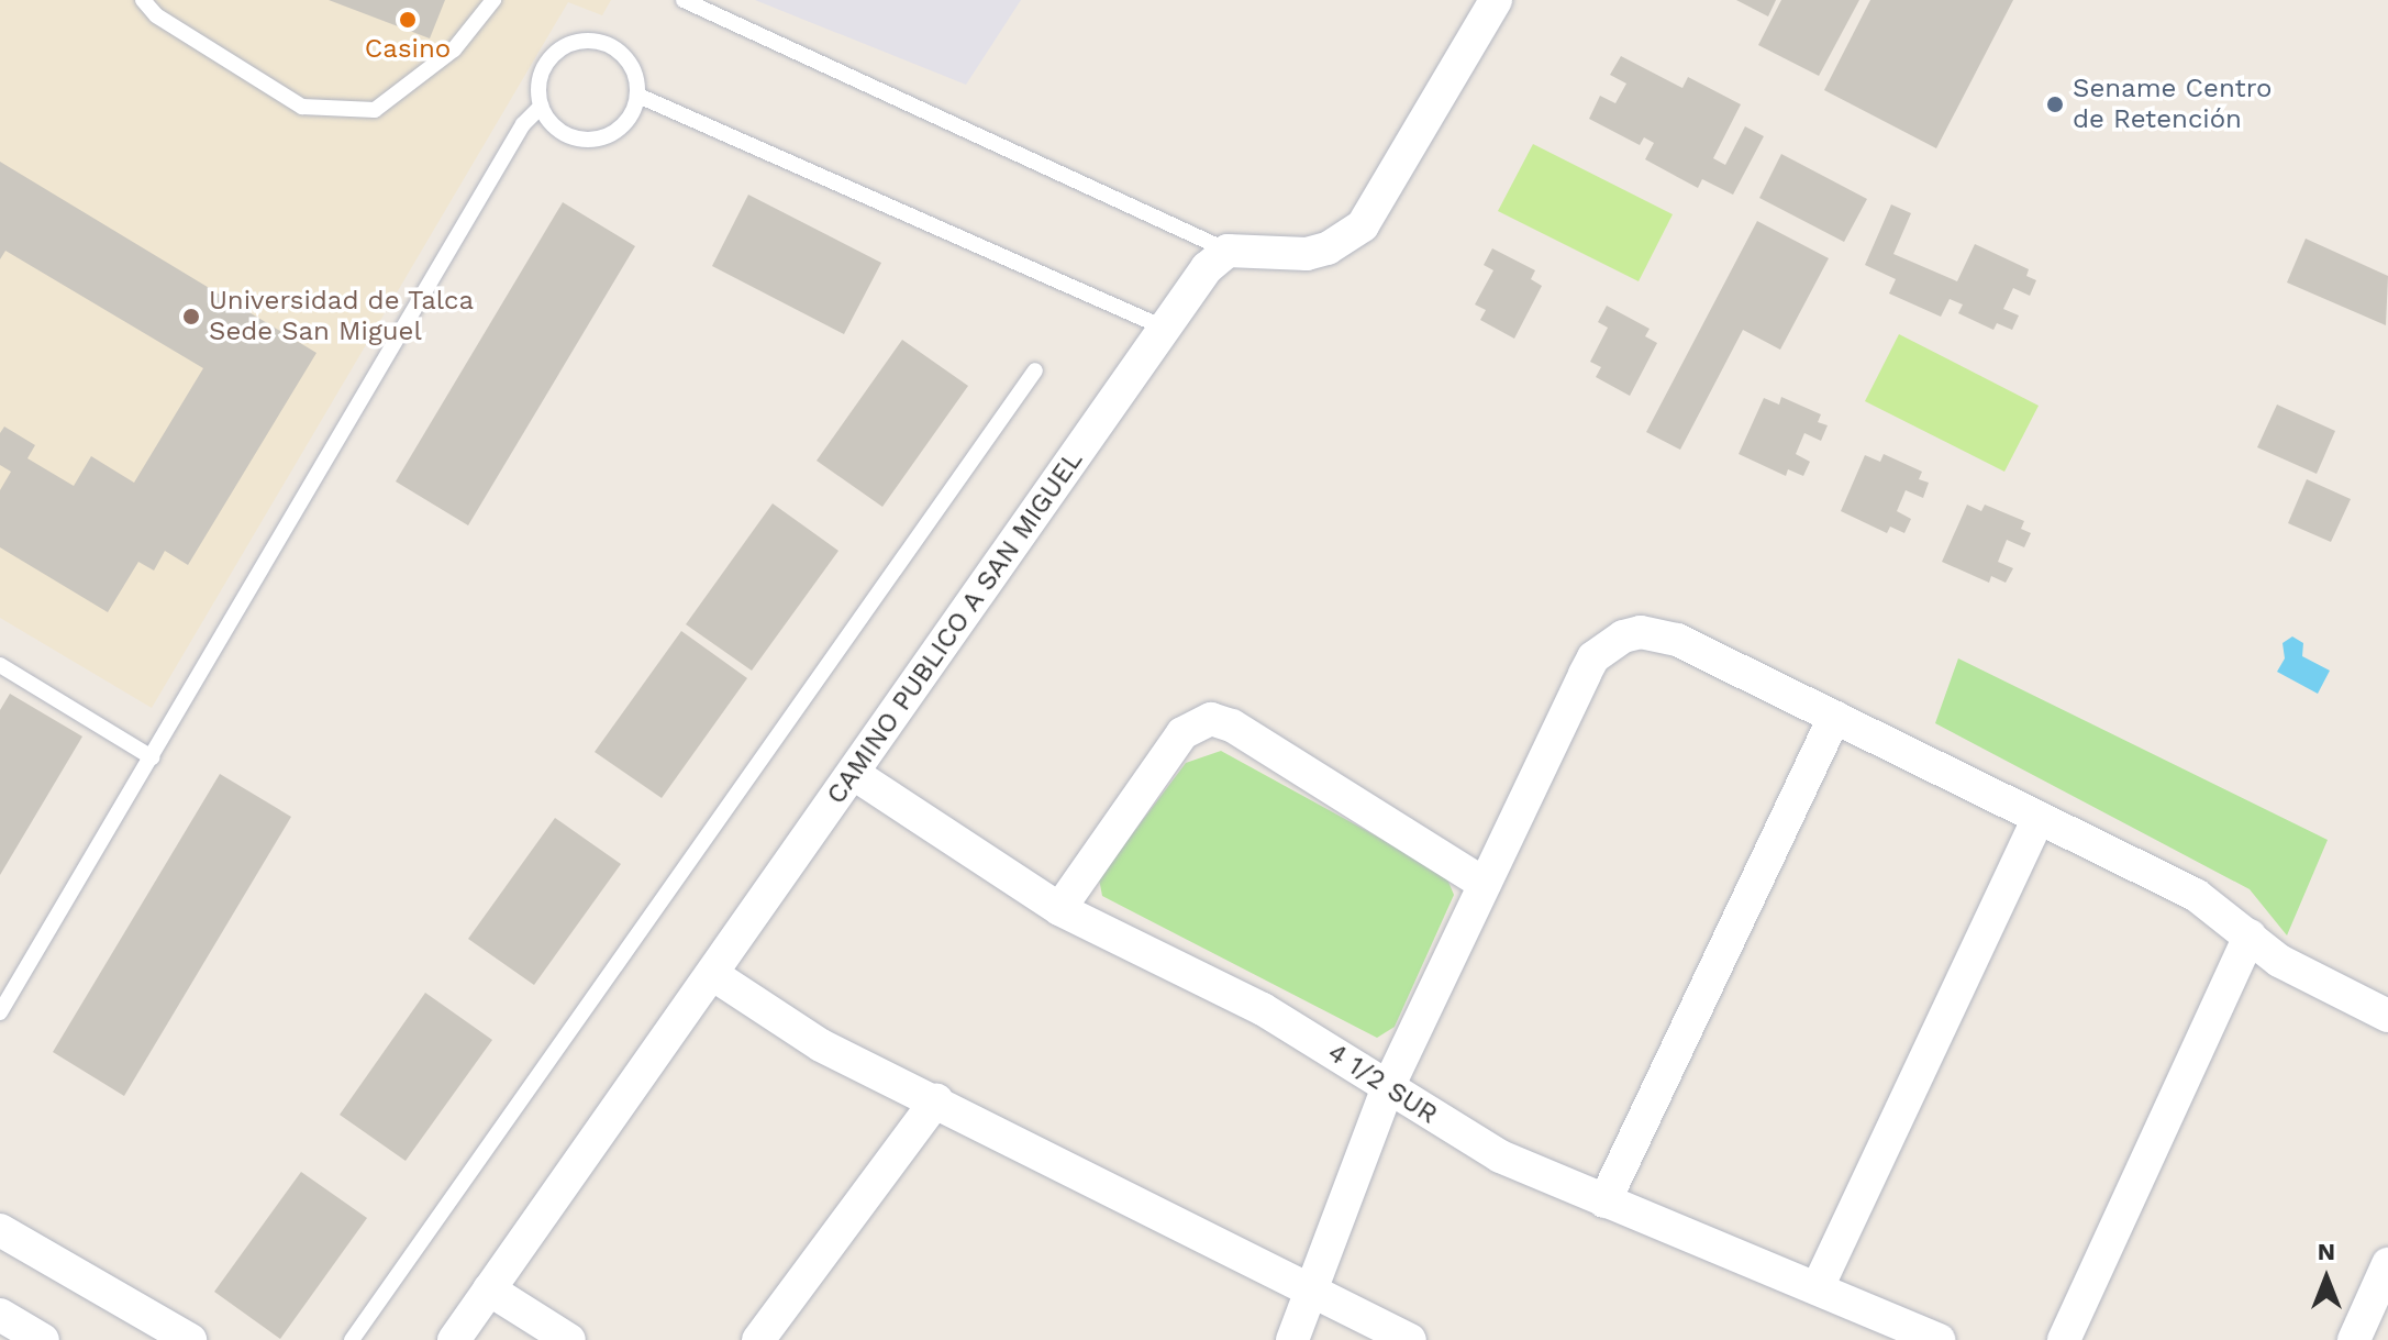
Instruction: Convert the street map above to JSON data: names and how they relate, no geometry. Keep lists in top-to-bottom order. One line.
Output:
{"streets":{"street":["CAMINO PUBLICO A SAN MIGUEL","4 1/2 SUR"]},"crossings":[["CAMINO PUBLICO A SAN MIGUEL","4 1/2 SUR"]],"places":["Casino","Sename Centro de Retención","Universidad de Talca Sede San Miguel"],"north":"top"}
